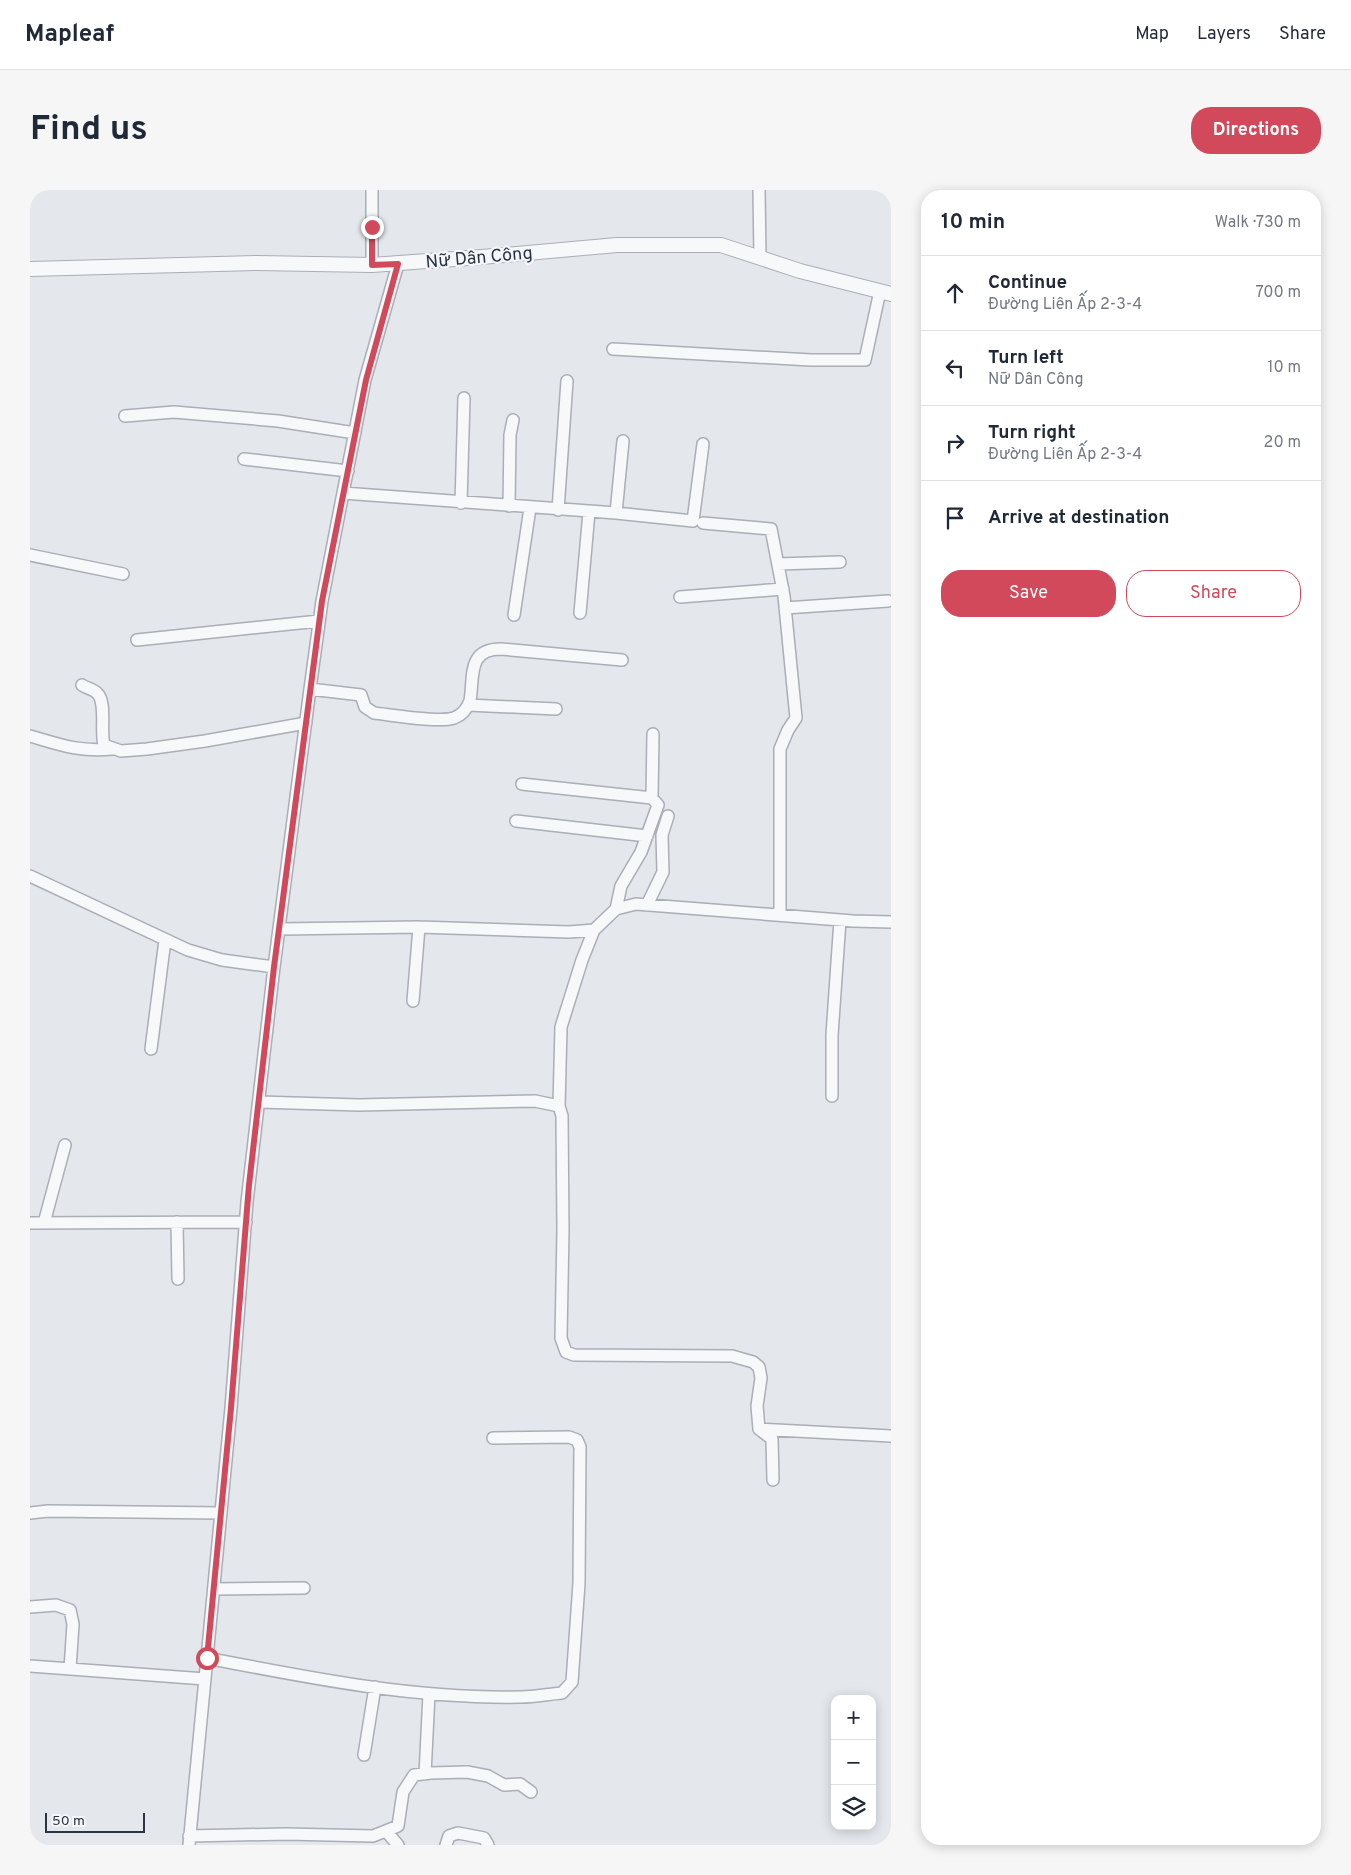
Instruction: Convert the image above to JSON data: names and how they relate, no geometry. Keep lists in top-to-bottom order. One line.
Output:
{"streets":{"street":["Nữ Dân Công"]},"scale_bar":"50 m","page":{"header":"Mapleaf","nav":["Map","Layers","Share"],"buttons":["Directions",["Save","Share"]],"title":"Find us","heading":["10 min","Walk · 730 m"],"list":[["Continue","Đường Liên Ấp 2-3-4","700 m"],["Turn left","Nữ Dân Công","10 m"],["Turn right","Đường Liên Ấp 2-3-4","20 m"],"Arrive at destination"],"map_buttons":["+","−"],"scale":"50 m"}}
